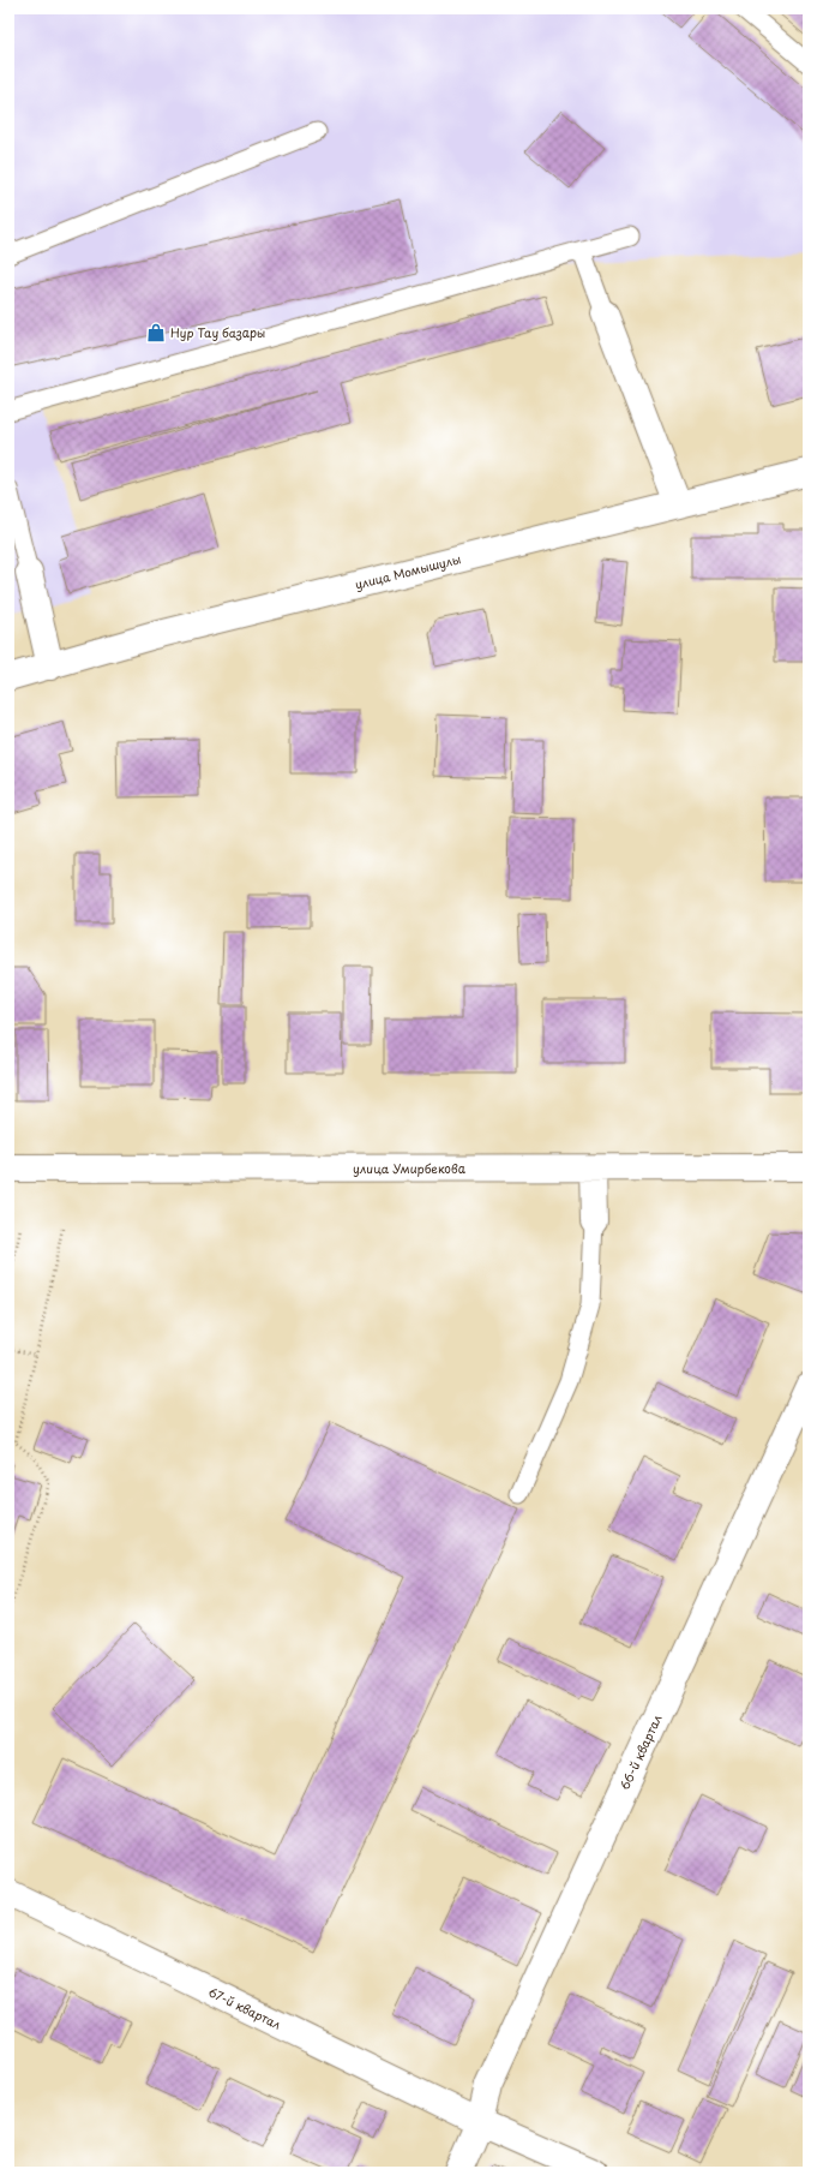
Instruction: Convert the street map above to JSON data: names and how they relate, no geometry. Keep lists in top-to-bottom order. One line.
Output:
{"streets":{"street":["улица Момышулы","улица Умирбекова","66-й квартал","67-й квартал"]},"crossings":[["66-й квартал","67-й квартал"]],"places":{"shop":["Нур Тау базары"]}}
